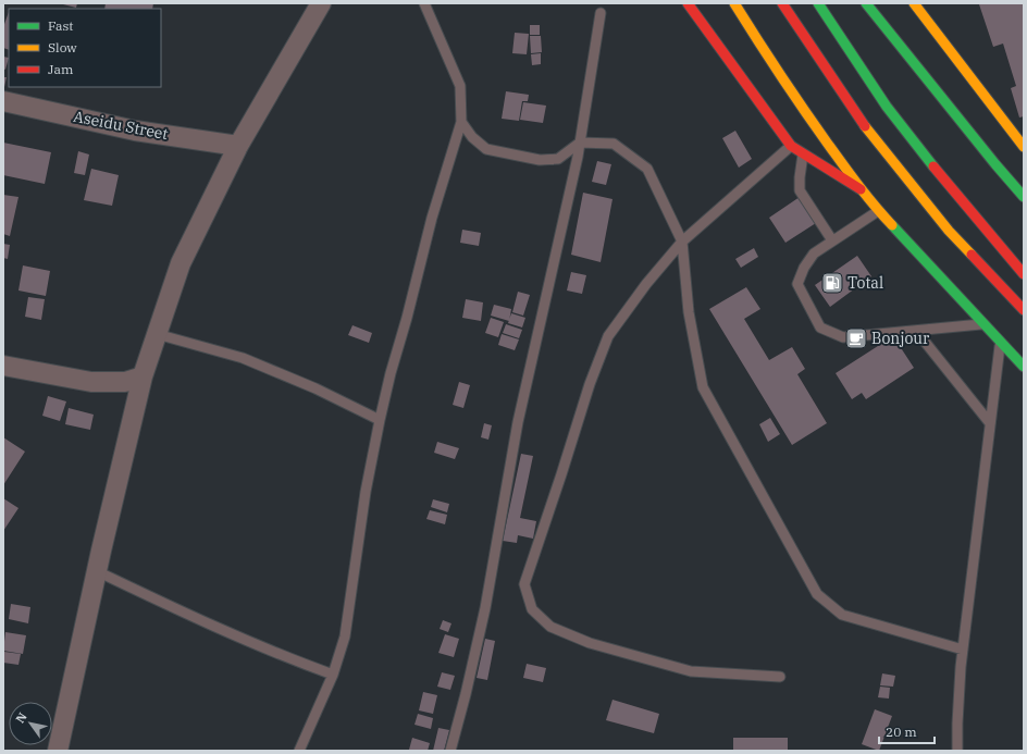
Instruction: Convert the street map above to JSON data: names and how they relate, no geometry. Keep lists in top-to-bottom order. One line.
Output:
{"streets":{"street":["Aseidu Street"]},"places":{"fuel station":["Total"],"cafe":["Bonjour"]},"legend":["Fast","Slow","Jam"],"scale_bar":"20 m","north":"top left"}
